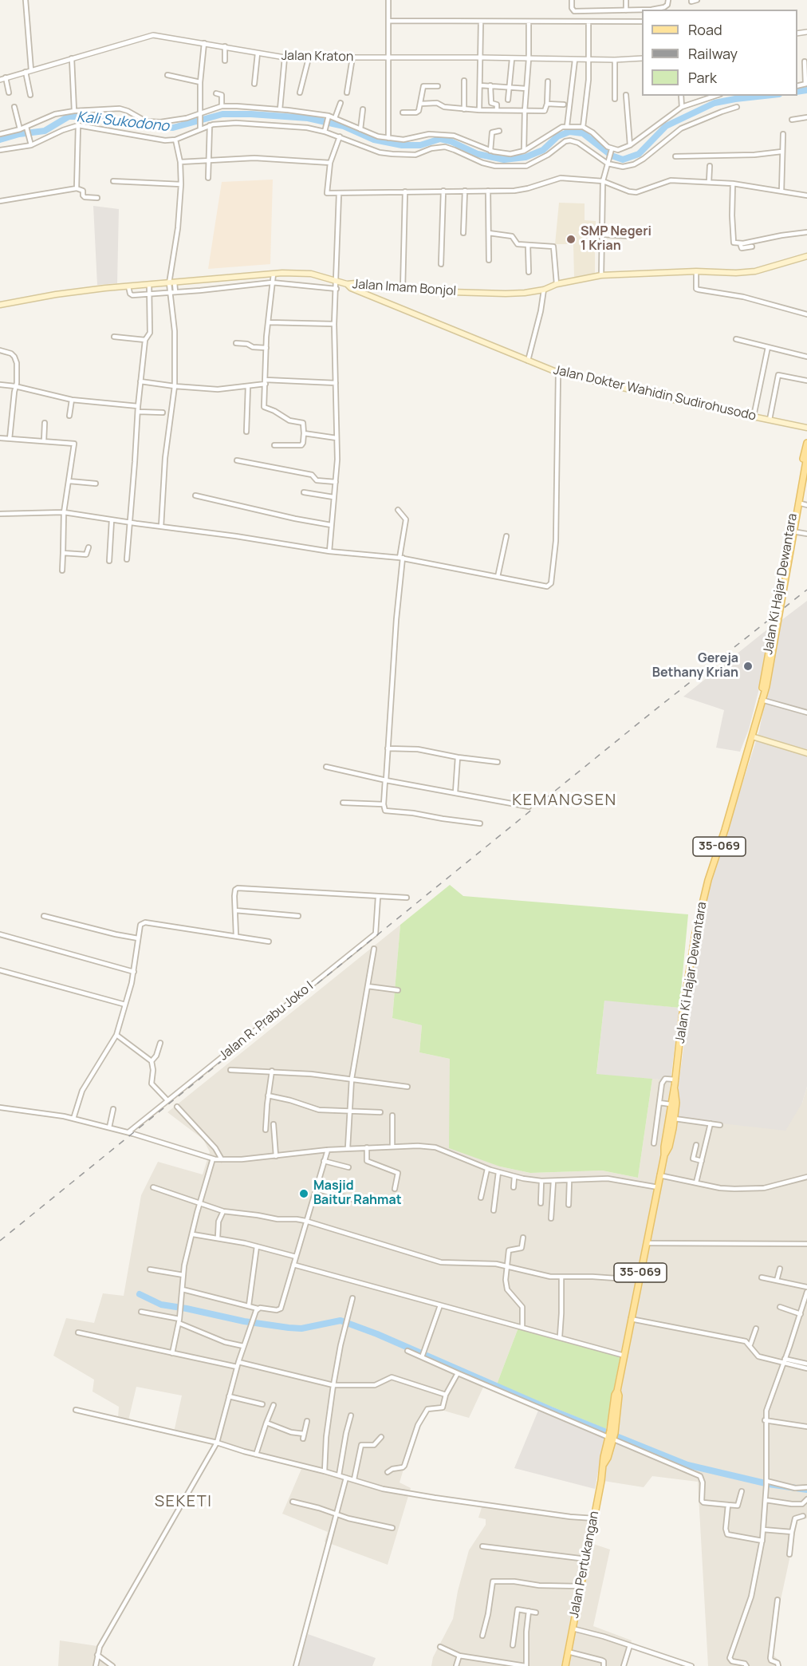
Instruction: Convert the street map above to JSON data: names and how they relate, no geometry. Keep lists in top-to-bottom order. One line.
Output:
{"streets":{"main road":["Jalan Imam Bonjol","Jalan Dokter Wahidin Sudirohusodo","Jalan Ki Hajar Dewantara","35-069","Jalan Pertukangan"],"street":["Jalan Kraton","Jalan R. Prabu Joko I"]},"crossings":[["Jalan Imam Bonjol","Jalan Dokter Wahidin Sudirohusodo"],["Jalan Ki Hajar Dewantara","Jalan Pertukangan"]],"districts":["KEMANGSEN","SEKETI"],"water":["Kali Sukodono"],"places":["SMP Negeri 1 Krian","Gereja Bethany Krian","Masjid Baitur Rahmat"],"legend":["Road","Railway","Park"]}
